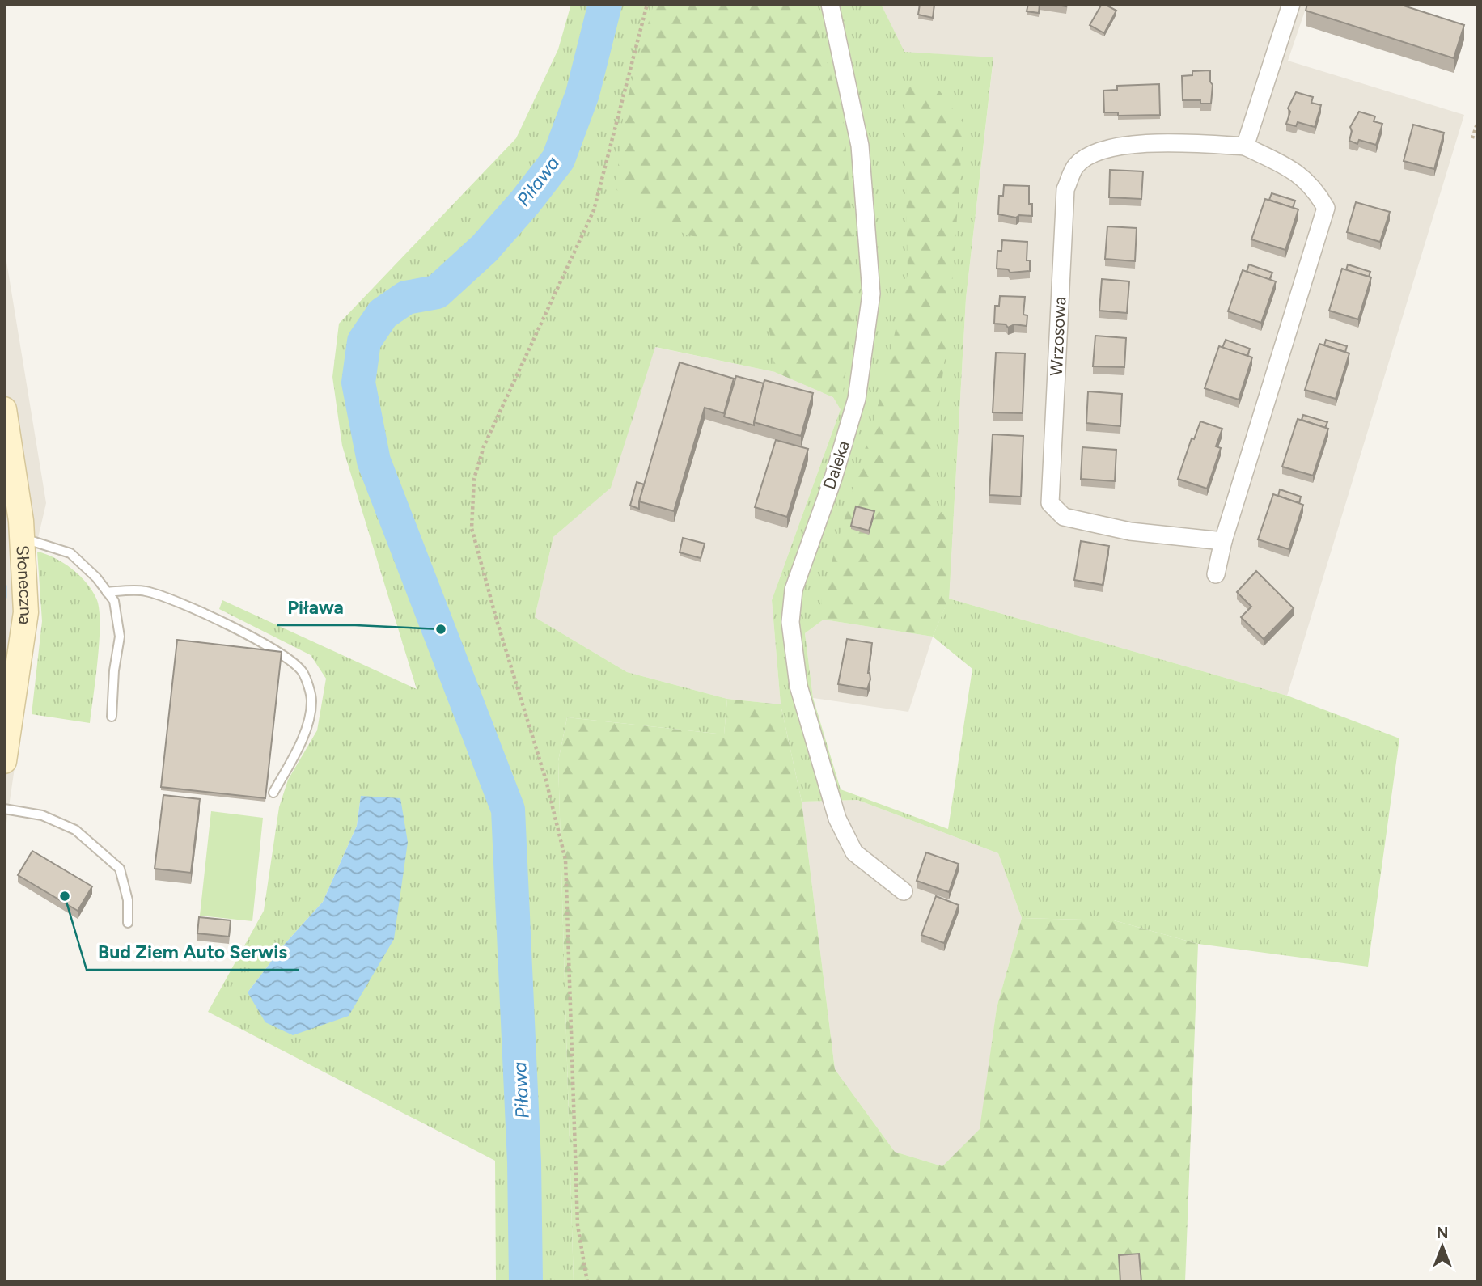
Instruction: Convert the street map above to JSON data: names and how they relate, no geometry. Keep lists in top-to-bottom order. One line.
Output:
{"streets":{"street":["Wrzosowa","Daleka","Słoneczna"]},"water":["Piława"],"places":["Piława","Bud Ziem Auto Serwis"],"north":"top"}
